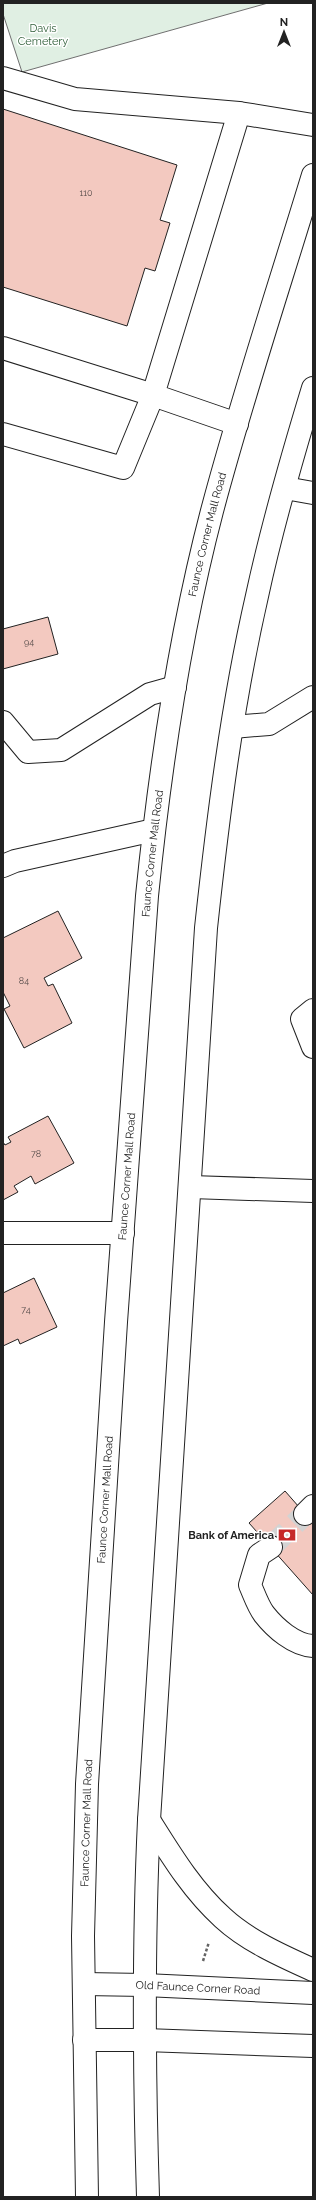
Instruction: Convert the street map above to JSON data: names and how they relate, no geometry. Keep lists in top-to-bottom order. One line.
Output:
{"streets":{"main road":["Faunce Corner Mall Road","Old Faunce Corner Road"]},"crossings":[["Faunce Corner Mall Road","Old Faunce Corner Road"]],"parks":["Davis Cemetery"],"places":{"bank":["Bank of America"]},"house_numbers":["110","94","84","78","74"],"north":"top"}
